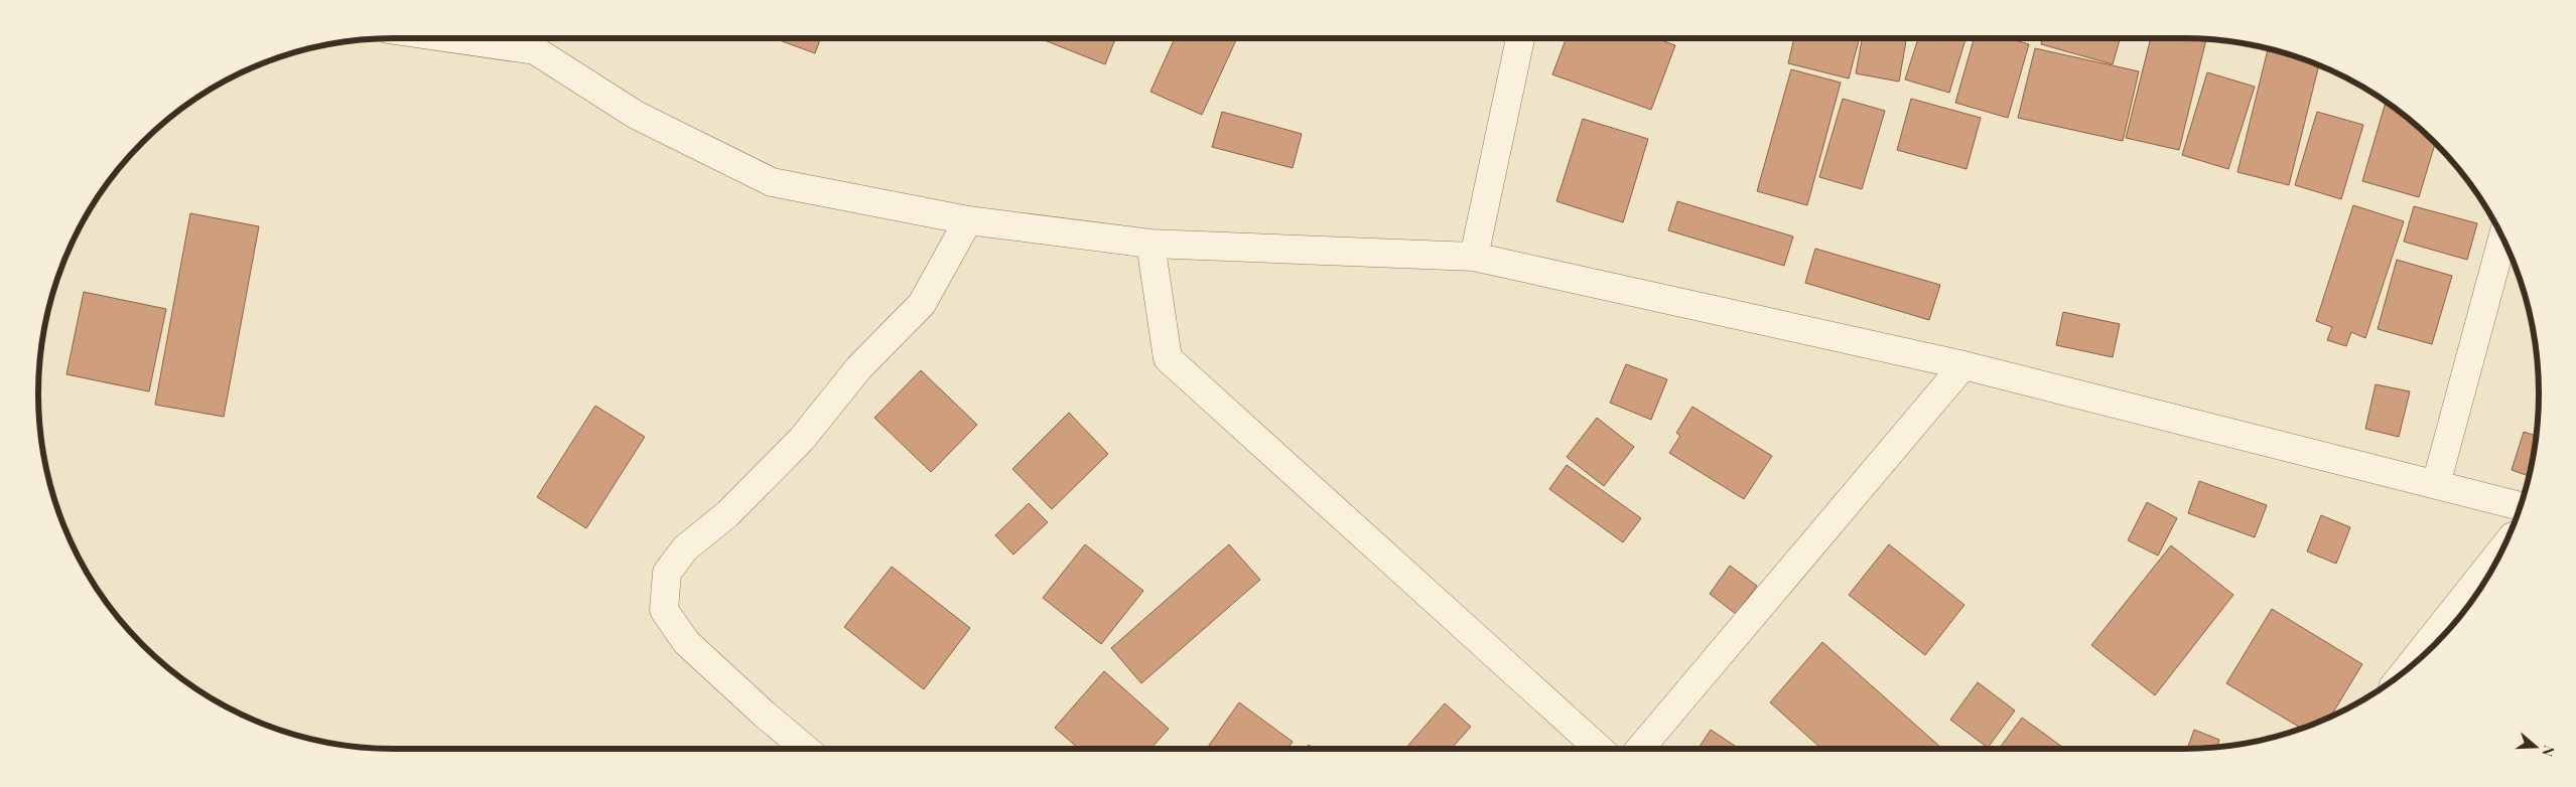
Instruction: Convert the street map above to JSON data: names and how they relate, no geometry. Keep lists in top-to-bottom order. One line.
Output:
{"north":"right"}
